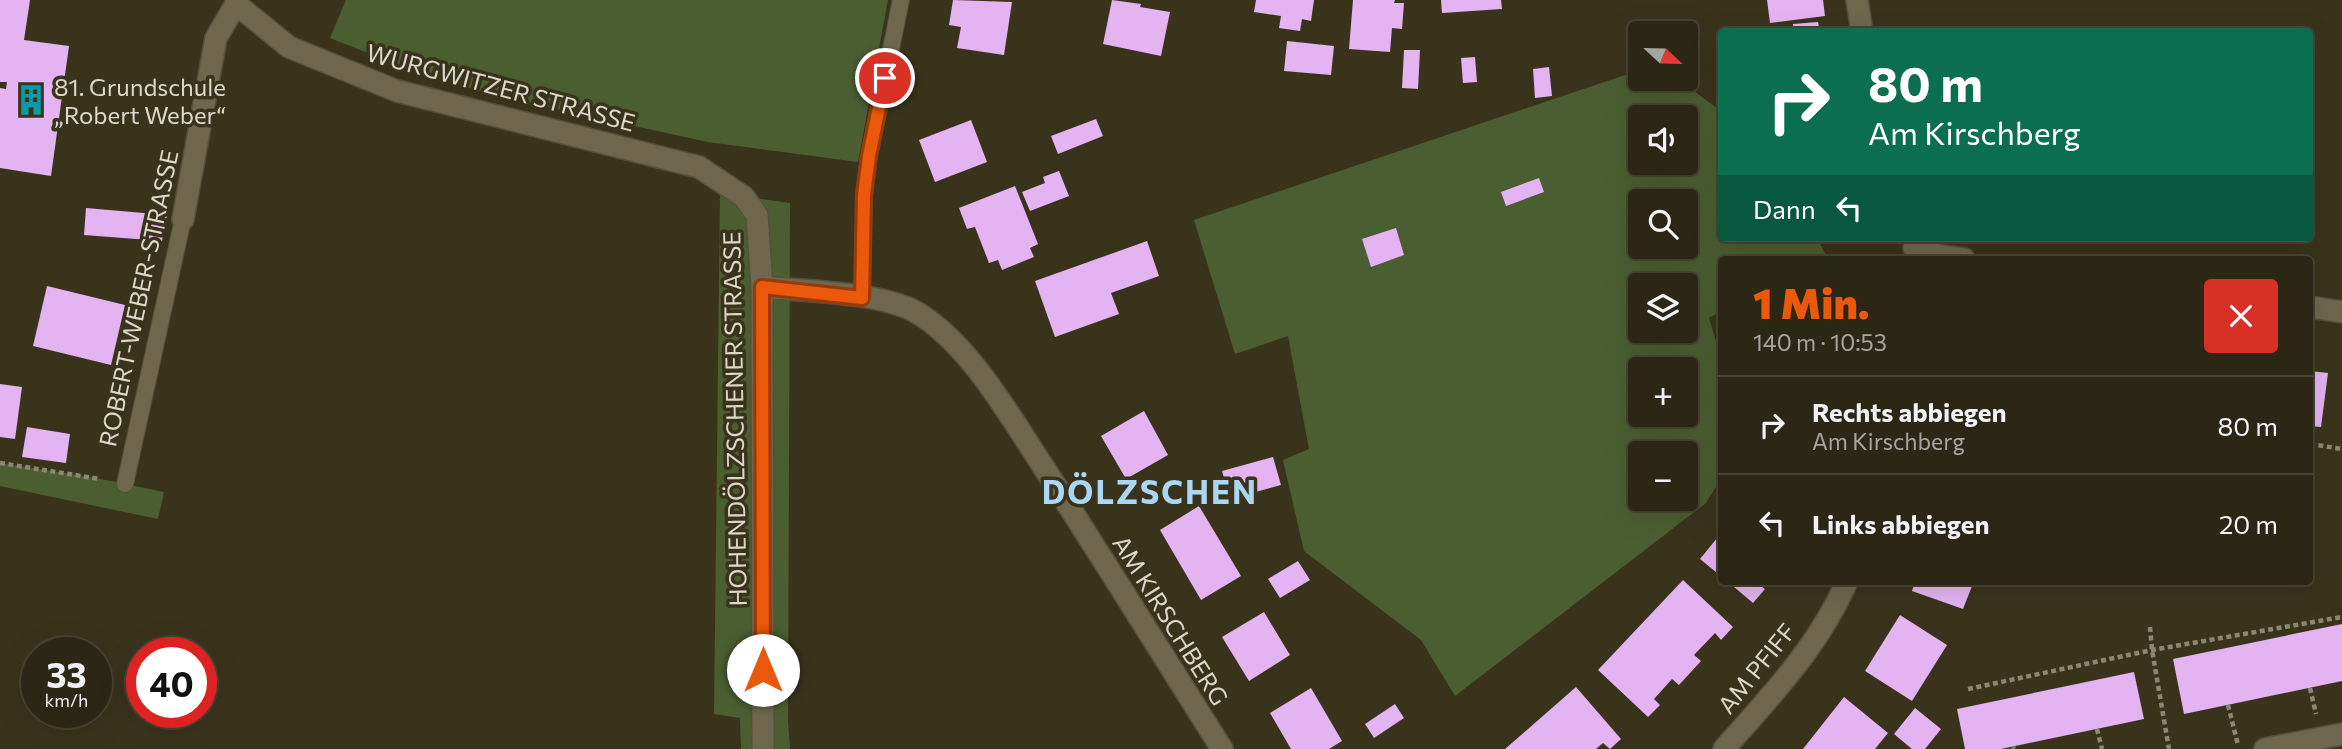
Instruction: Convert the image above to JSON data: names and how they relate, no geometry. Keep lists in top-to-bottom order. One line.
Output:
{"streets":{"street":["WURGWITZER STRASSE","ROBERT-WEBER-STRASSE","HOHENDÖLZSCHENER STRASSE","AM KIRSCHBERG","AM PFIFF"]},"crossings":[["WURGWITZER STRASSE","ROBERT-WEBER-STRASSE"],["WURGWITZER STRASSE","HOHENDÖLZSCHENER STRASSE"],["HOHENDÖLZSCHENER STRASSE","AM KIRSCHBERG"]],"districts":["DÖLZSCHEN"],"places":{"building":["81. Grundschule „Robert Weber“"]},"north":"right","page":{"map_buttons":["+","−"],"turn":["80 m","Am Kirschberg"],"then":"Dann","heading":["1 Min.","140 m · 10:53"],"list":[{"name":"Rechts abbiegen","note":"Am Kirschberg","value":"80 m"},{"name":"Links abbiegen","value":"20 m"}],"speed":"33 km/h","limit":"40"}}
